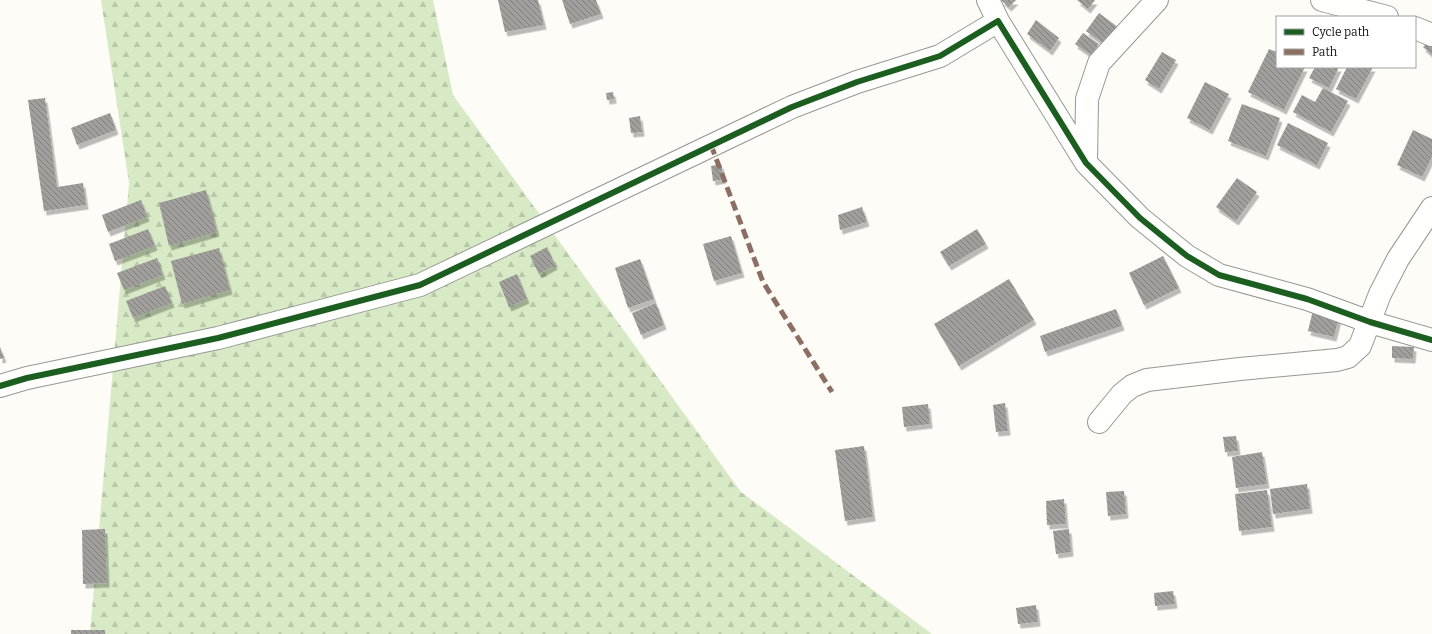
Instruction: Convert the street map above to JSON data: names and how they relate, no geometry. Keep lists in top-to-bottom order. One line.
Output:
{"legend":["Cycle path","Path"]}
